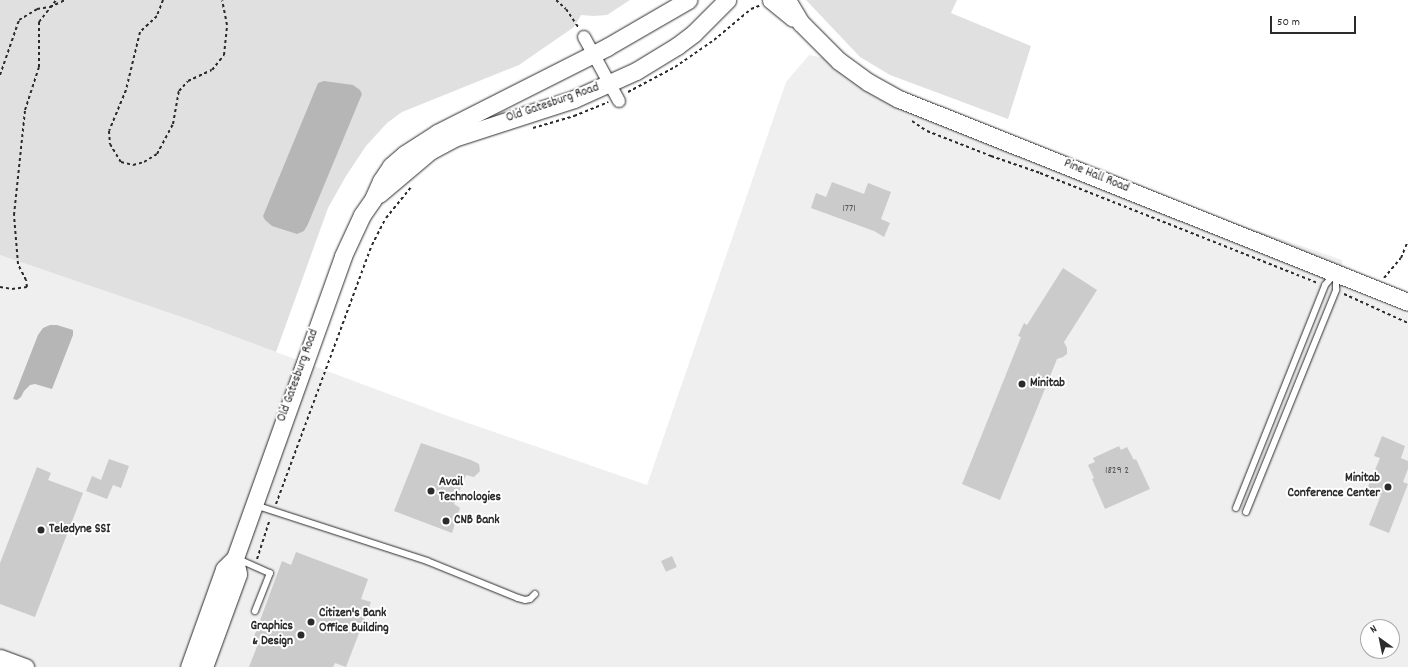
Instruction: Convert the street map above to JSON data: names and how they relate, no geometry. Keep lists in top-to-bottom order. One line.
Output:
{"streets":{"street":["Old Gatesburg Road","Pine Hall Road"]},"places":["Minitab","Minitab Conference Center","Avail Technologies","CNB Bank","Teledyne SSI","Citizen's Bank Office Building","Graphics & Design"],"house_numbers":["1771","1829 2"],"scale_bar":"50 m","north":"top left"}
